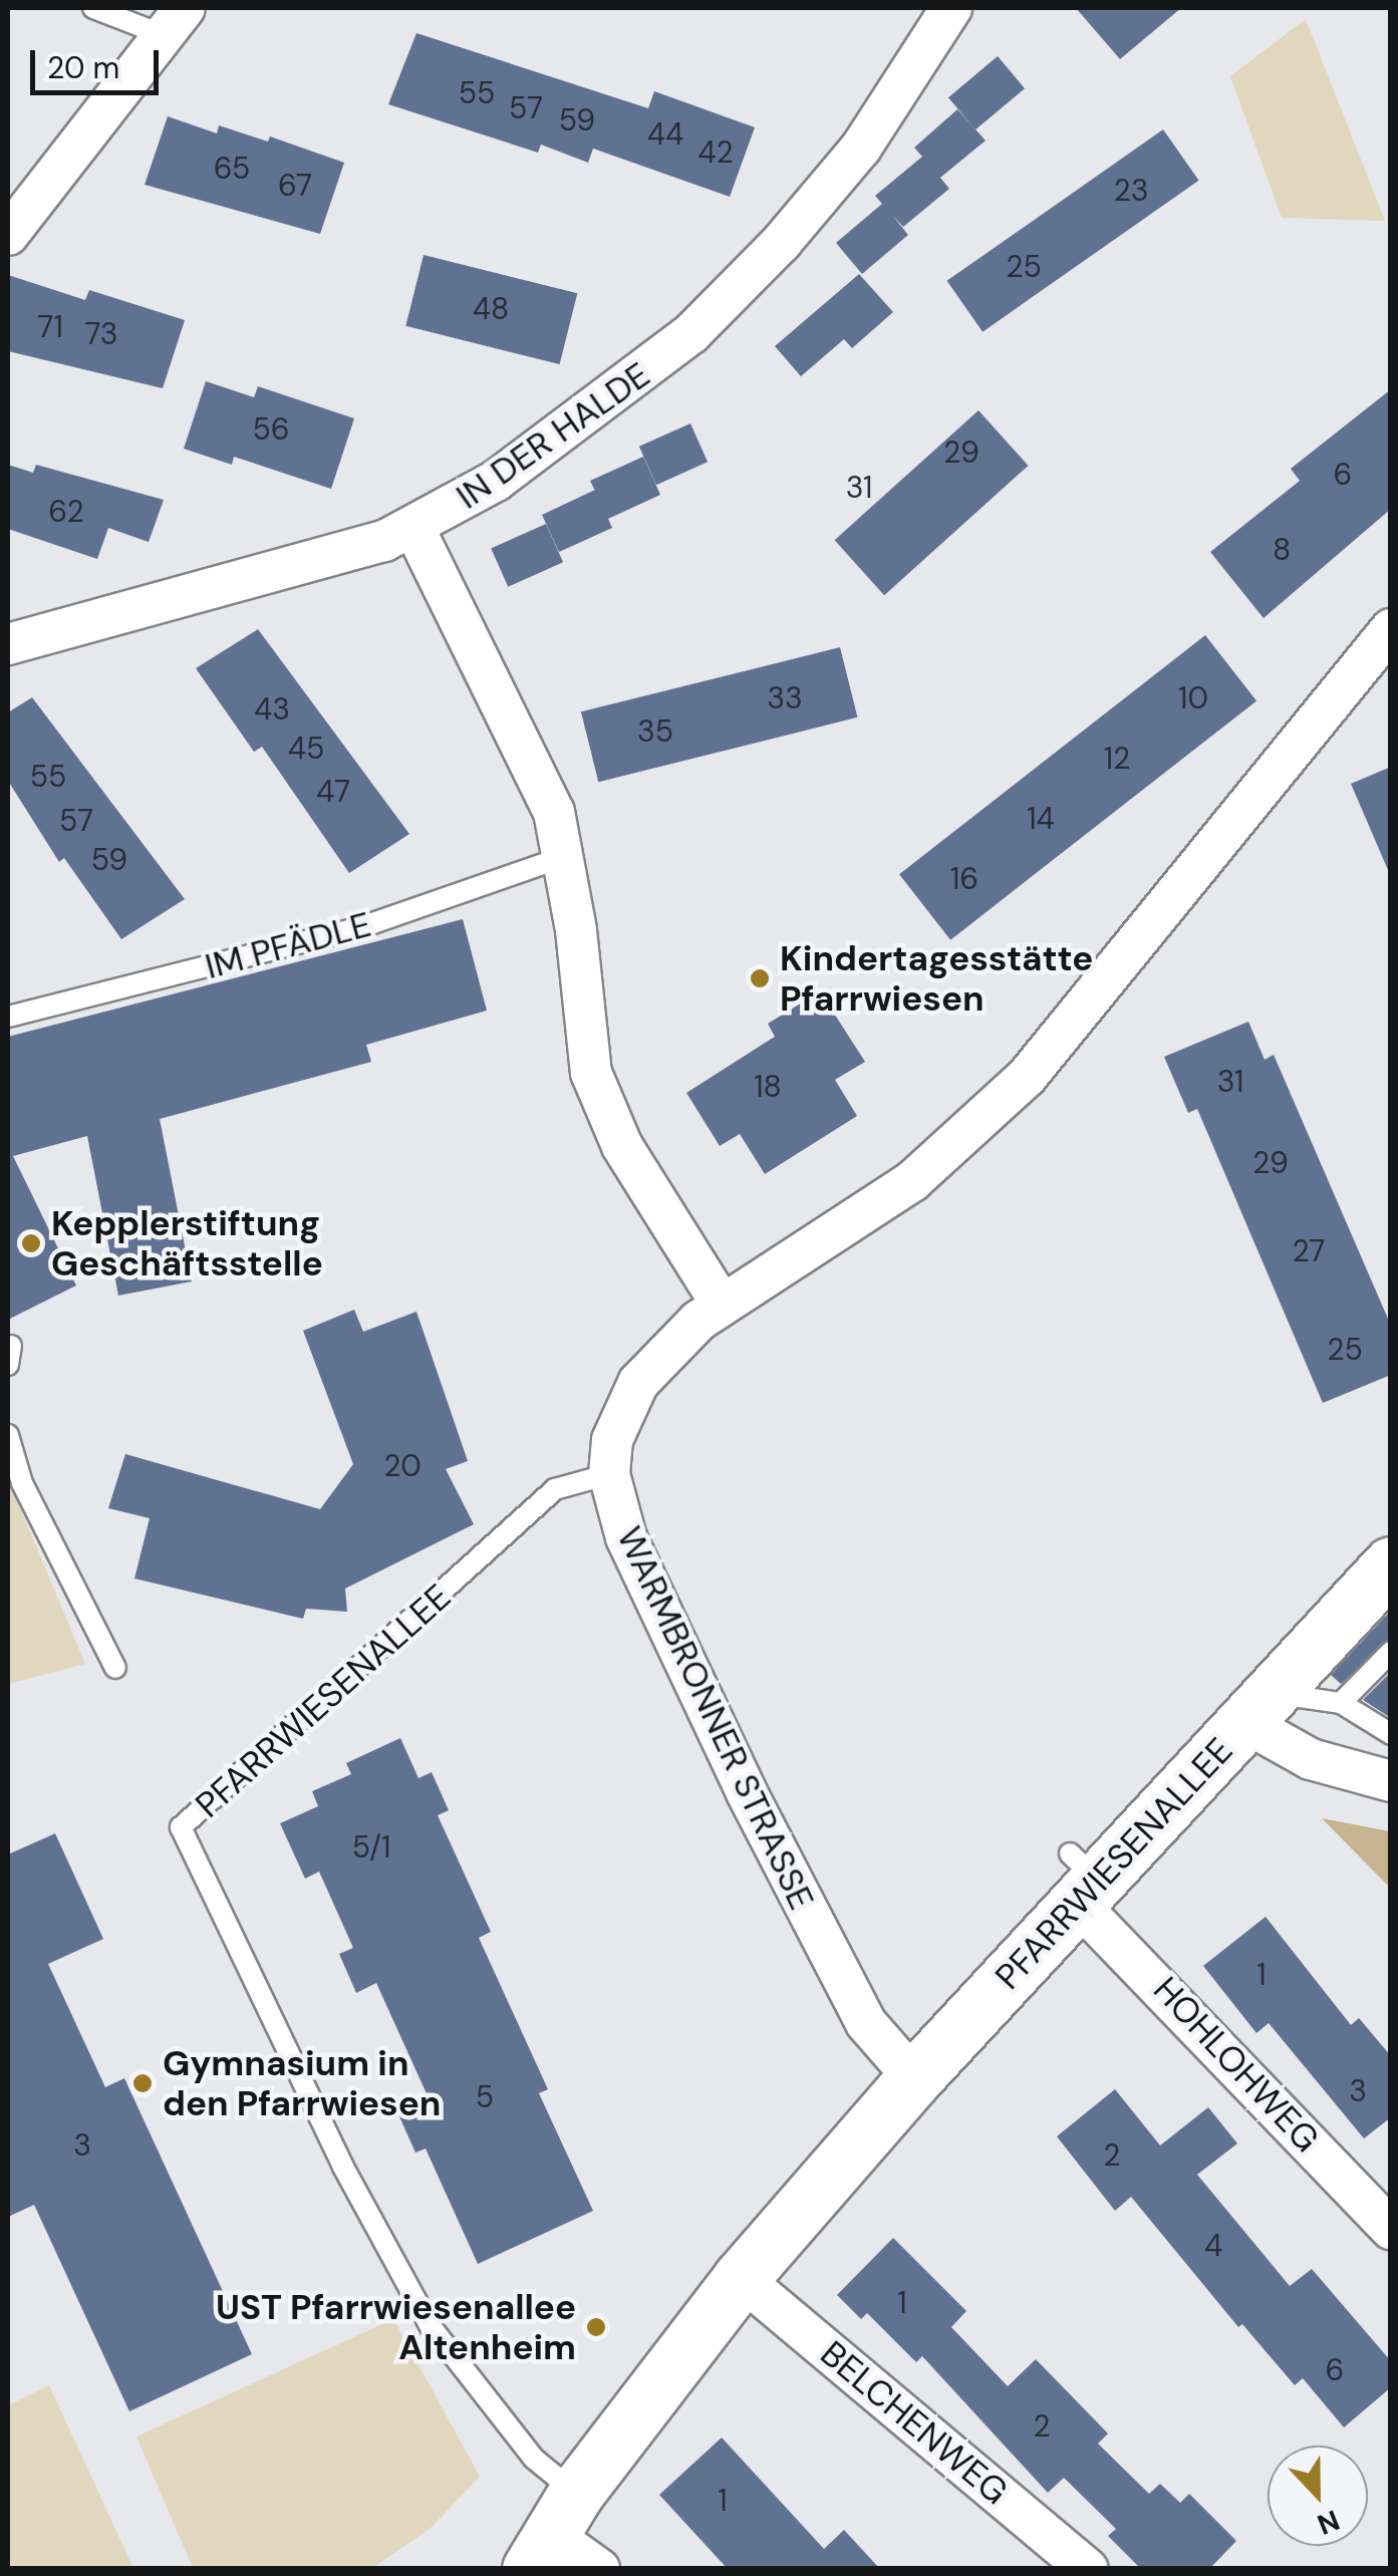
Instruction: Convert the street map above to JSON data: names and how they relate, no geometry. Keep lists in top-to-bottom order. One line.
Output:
{"streets":{"main road":["PFARRWIESENALLEE"],"street":["IN DER HALDE","WARMBRONNER STRASSE","HOHLOHWEG","BELCHENWEG"],"lane":["IM PFÄDLE"]},"crossings":[["PFARRWIESENALLEE","WARMBRONNER STRASSE"],["PFARRWIESENALLEE","HOHLOHWEG"],["PFARRWIESENALLEE","BELCHENWEG"]],"places":["Kindertagesstätte Pfarrwiesen","Kepplerstiftung Geschäftsstelle","Gymnasium in den Pfarrwiesen","UST Pfarrwiesenallee Altenheim"],"house_numbers":["55","57","59","44","42","65","67","23","25","48","71","73","56","29","6","31","62","8","33","10","43","35","45","12","55","47","14","57","59","16","31","18","29","27","25","20","5/1","1","3","5","3","2","4","1","6","2","1"],"scale_bar":"20 m","north":"bottom"}
